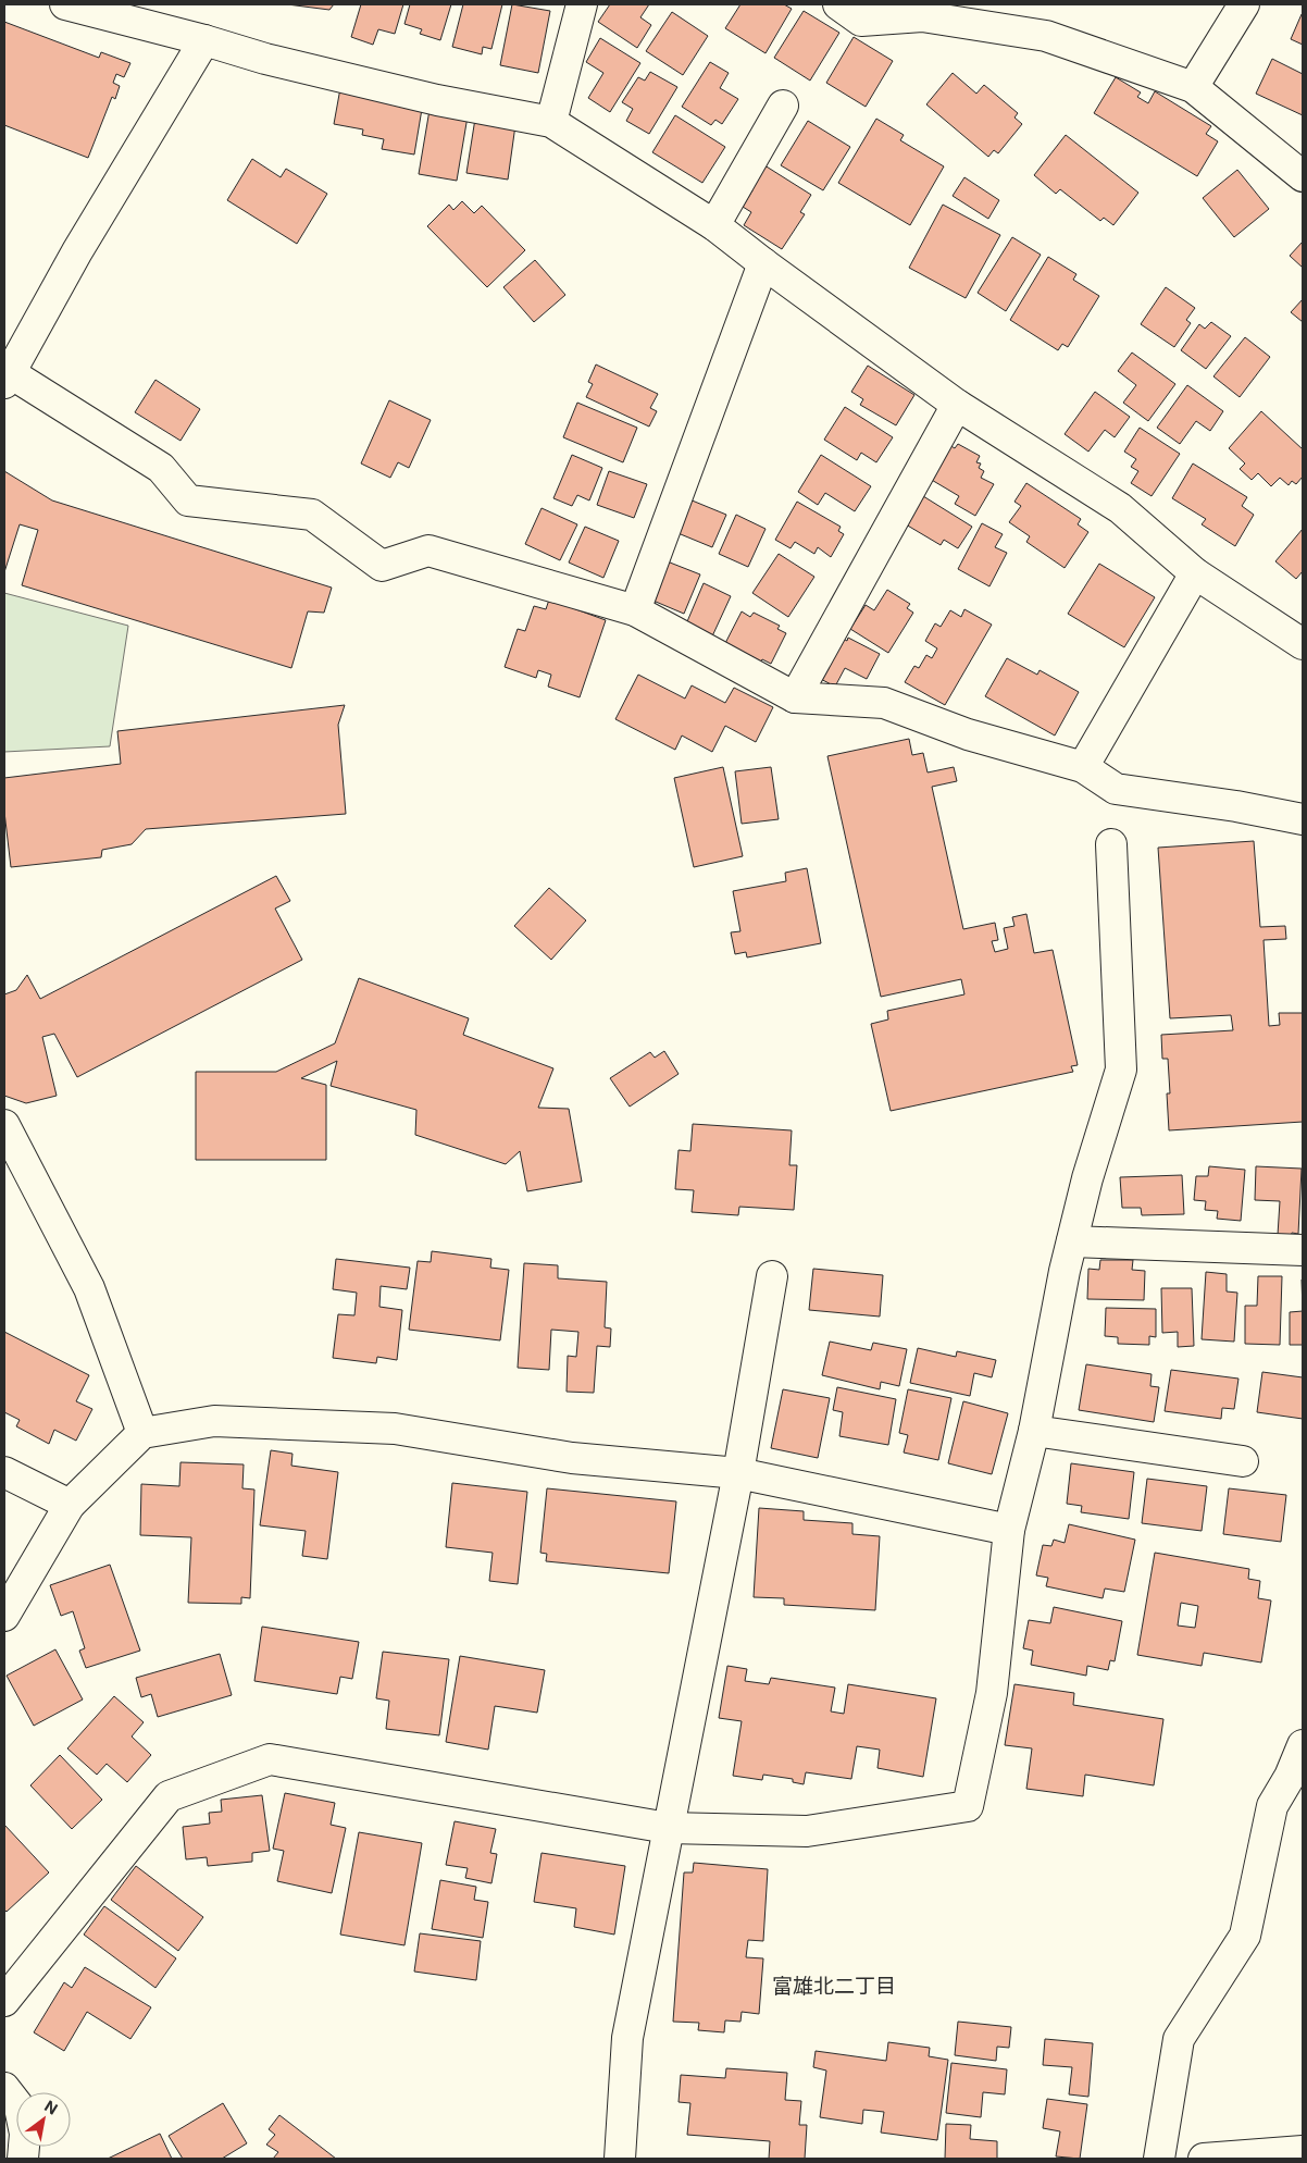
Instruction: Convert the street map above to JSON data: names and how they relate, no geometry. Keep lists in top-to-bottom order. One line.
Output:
{"districts":["富雄北二丁目"],"north":"top right"}
